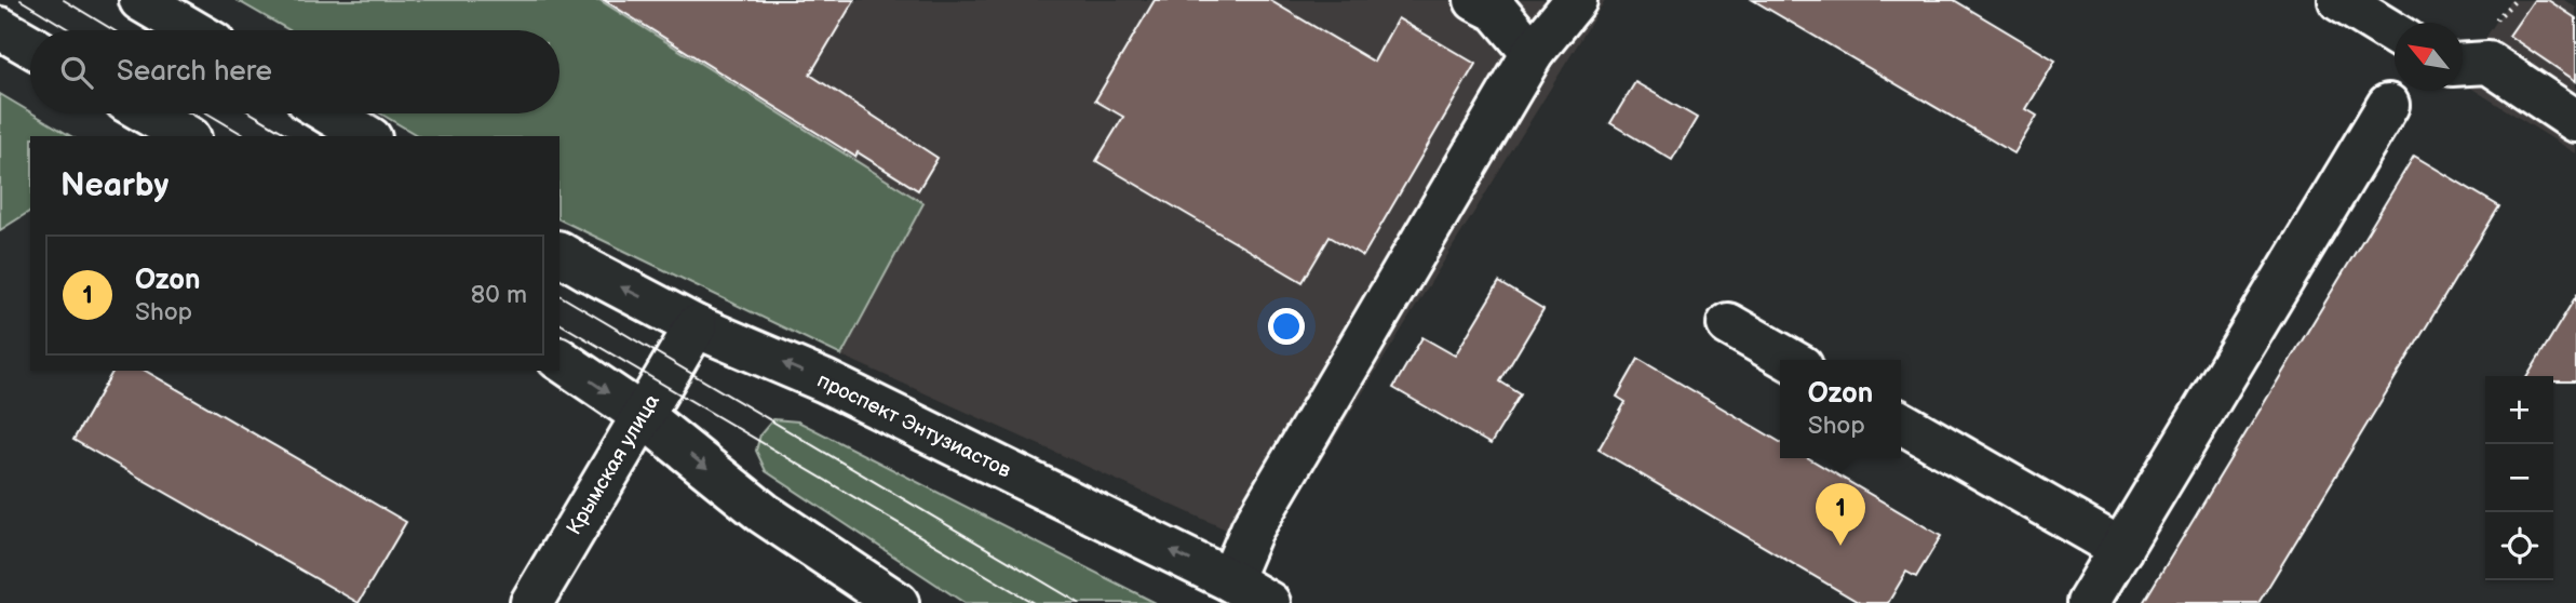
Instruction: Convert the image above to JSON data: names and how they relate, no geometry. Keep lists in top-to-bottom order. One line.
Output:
{"streets":{"main road":["проспект Энтузиастов","Крымская улица"]},"crossings":[["проспект Энтузиастов","Крымская улица"]],"north":"top left","page":{"search":"Search here","heading":"Nearby","list":[{"mark":"1","name":"Ozon","note":"Shop","value":"80 m"}],"popup":["Ozon","Shop"],"map_buttons":["+","−"],"pins":"1"}}
